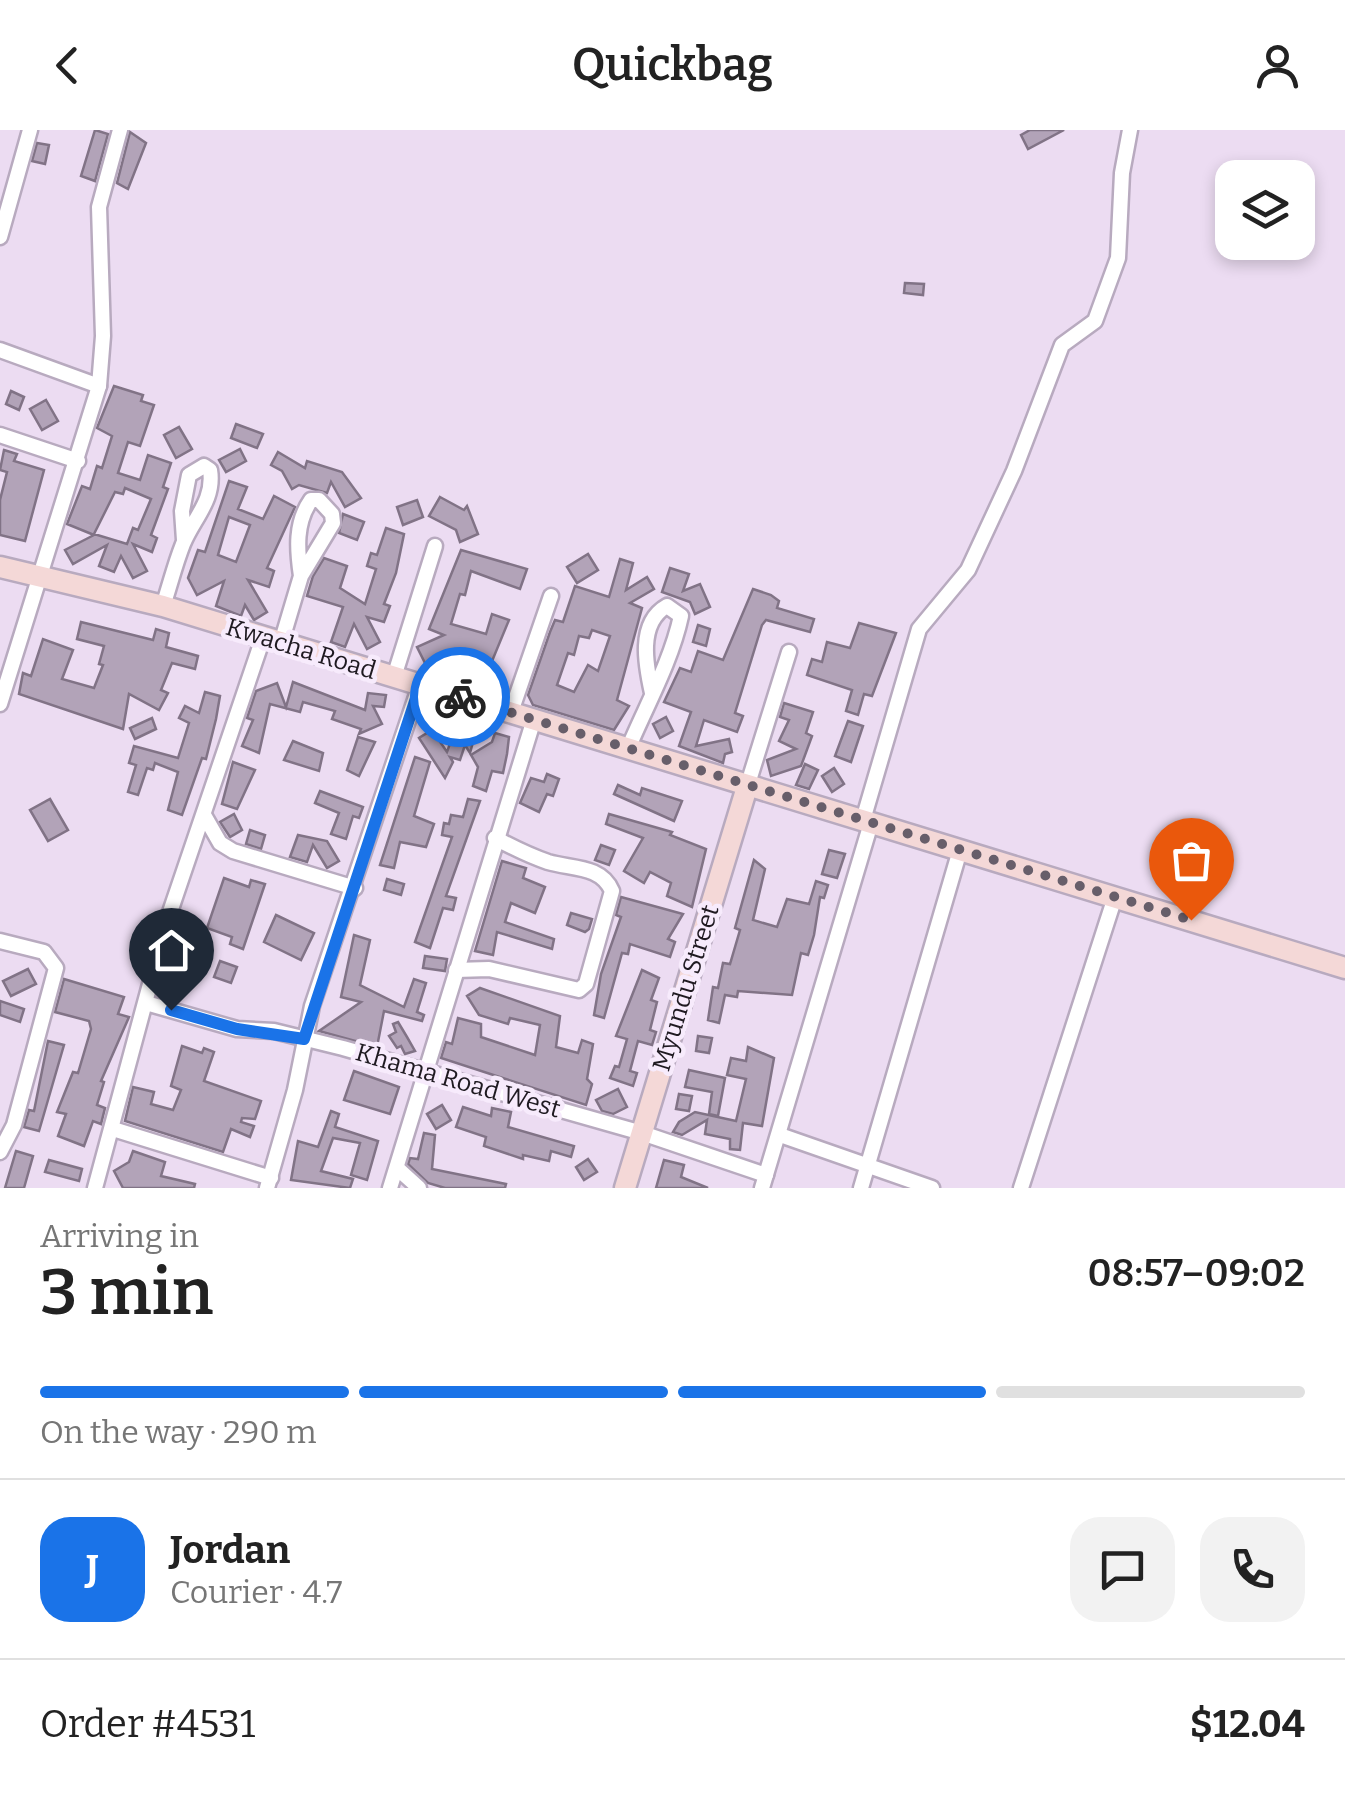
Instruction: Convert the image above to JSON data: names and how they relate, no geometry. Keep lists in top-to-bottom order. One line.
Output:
{"streets":{"main road":["Kwacha Road","Myundu Street"],"street":["Khama Road West"]},"crossings":[["Kwacha Road","Myundu Street"],["Myundu Street","Khama Road West"]],"page":{"header":"Quickbag","heading":["3 min","Arriving in","08:57–09:02"],"panel":["Jordan","Courier · 4.7","Order #4531","$12.04"],"bar":"On the way · 290 m","round":"J"}}
